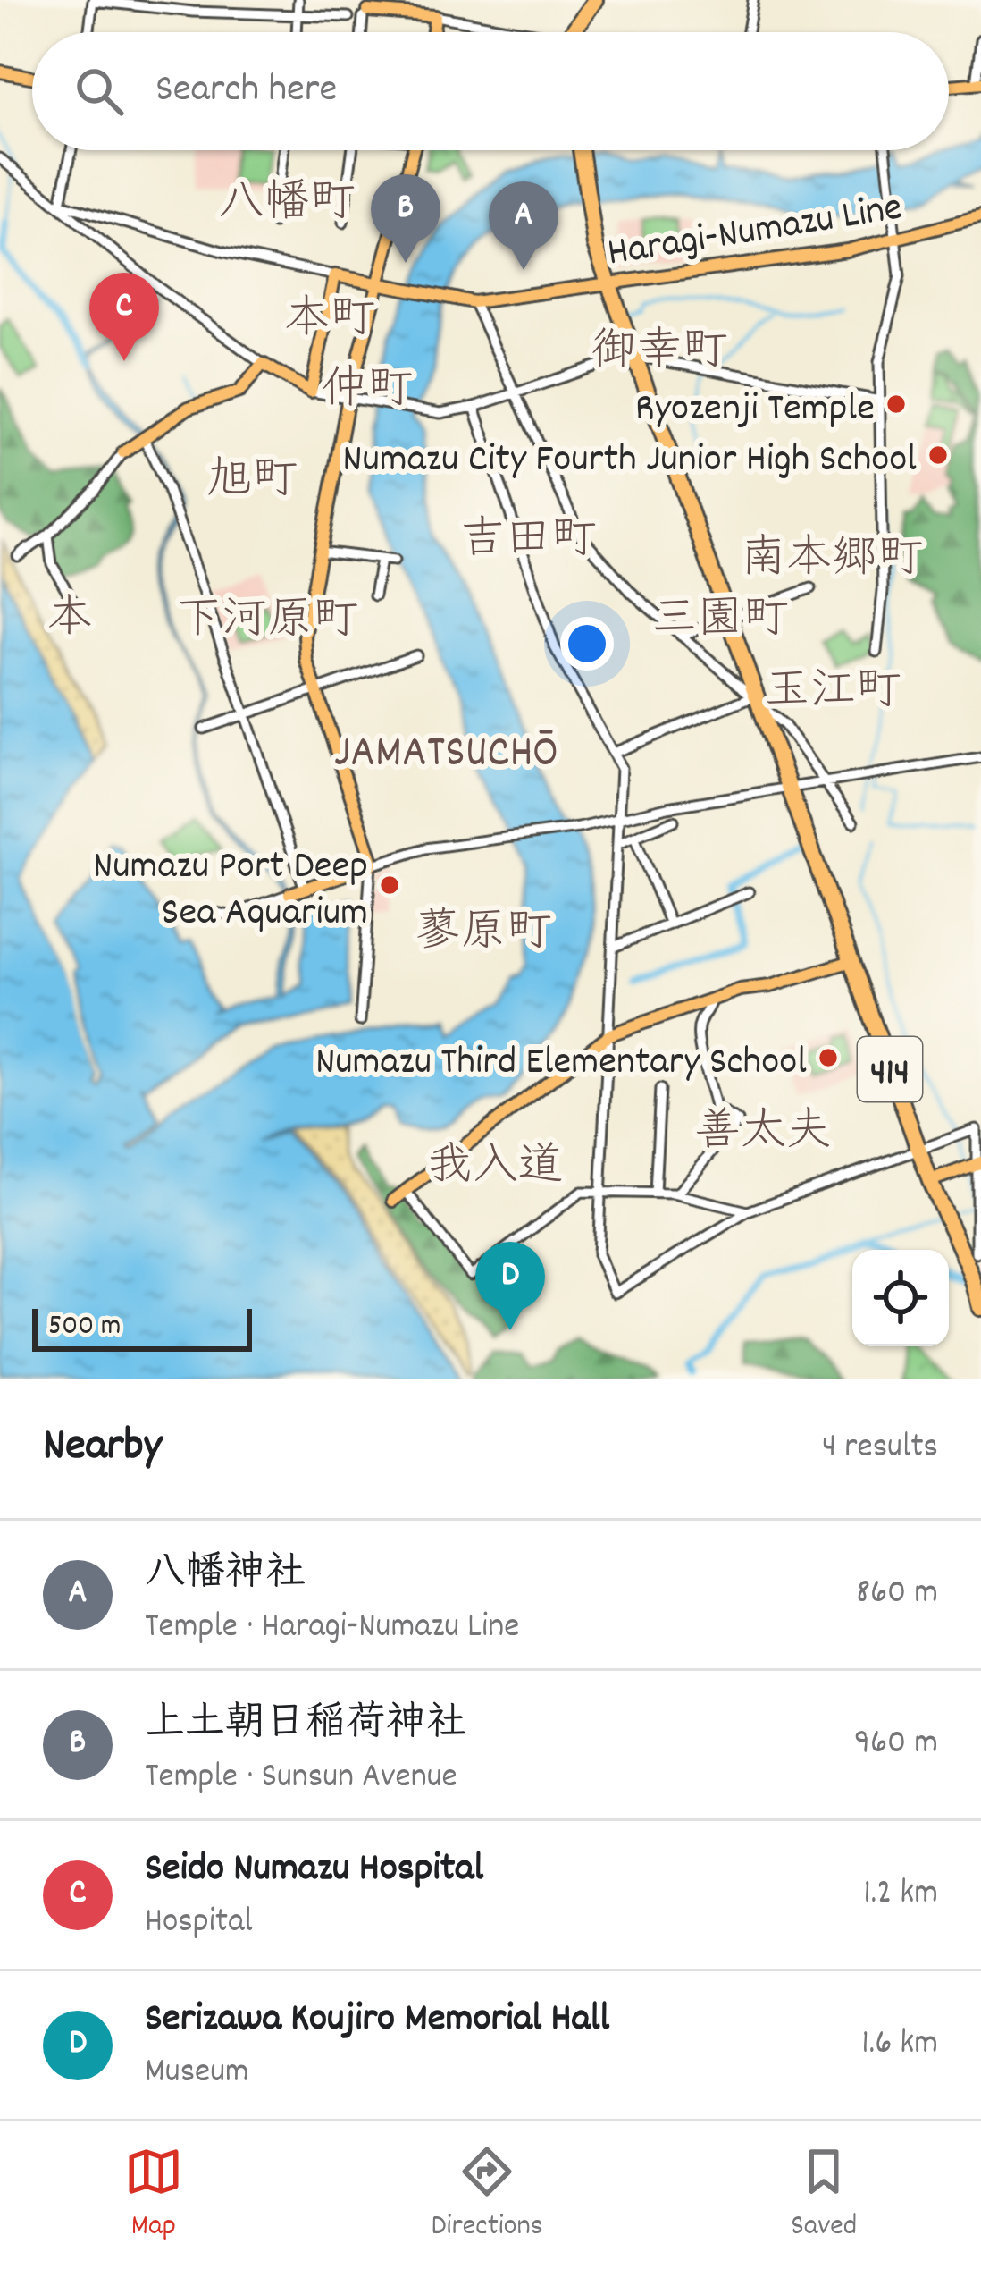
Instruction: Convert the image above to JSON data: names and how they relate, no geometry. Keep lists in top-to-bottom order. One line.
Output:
{"streets":{"highway":["414"]},"districts":["八幡町","本町","御幸町","仲町","旭町","吉田町","南本郷町","本","三園町","下河原町","玉江町","JAMATSUCHŌ","蓼原町","善太夫","我入道"],"places":["Ryozenji Temple","Numazu City Fourth Junior High School","Numazu Port Deep Sea Aquarium","Numazu Third Elementary School"],"scale_bar":"500 m","page":{"search":"Search here","pins":["B","A","C","D"],"scale":"500 m","heading":["Nearby","4 results"],"list":[{"mark":"A","name":"八幡神社","note":"Temple · Haragi-Numazu Line","value":"860 m"},{"mark":"B","name":"上土朝日稲荷神社","note":"Temple · Sunsun Avenue","value":"960 m"},{"mark":"C","name":"Seido Numazu Hospital","note":"Hospital","value":"1.2 km"},{"mark":"D","name":"Serizawa Koujiro Memorial Hall","note":"Museum","value":"1.6 km"}],"nav":["Map","Directions","Saved"]}}
